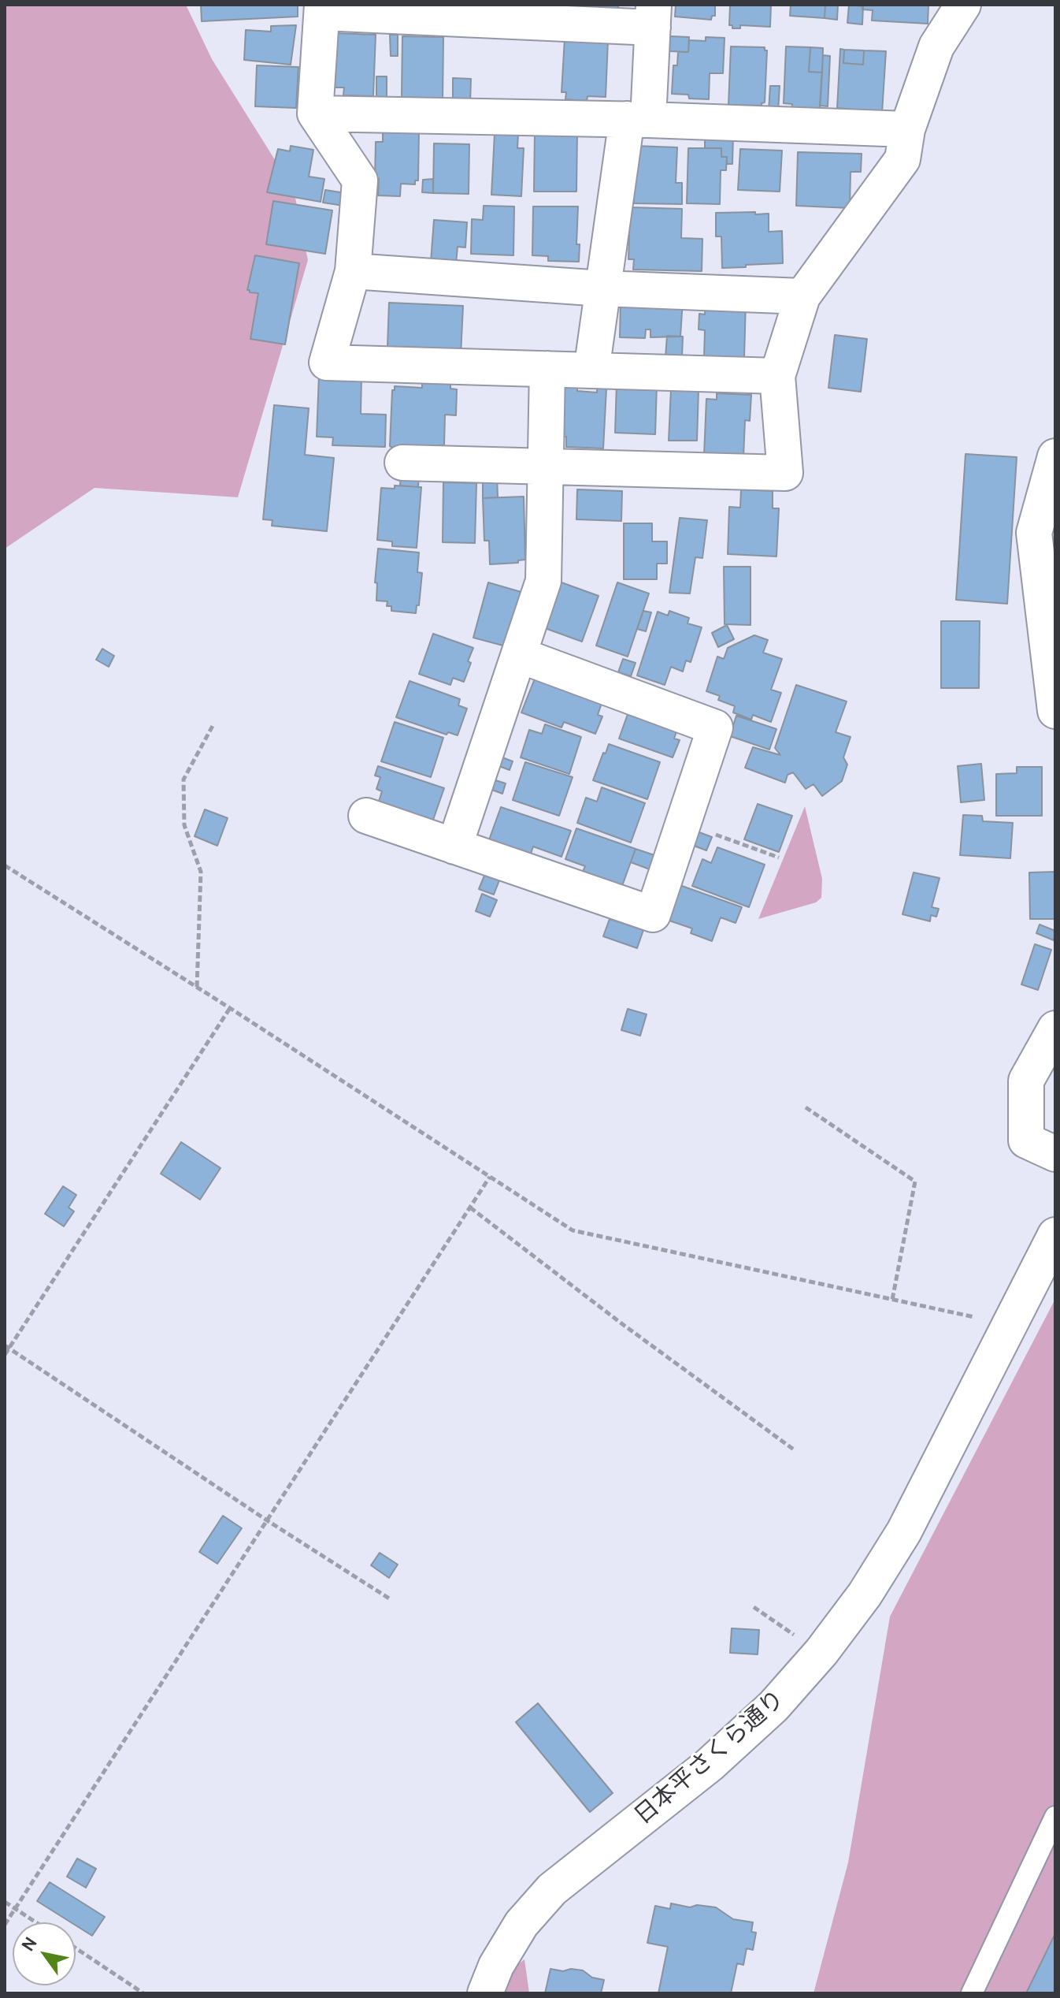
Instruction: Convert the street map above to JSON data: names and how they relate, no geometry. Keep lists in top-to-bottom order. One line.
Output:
{"streets":{"street":["日本平さくら通り"]},"north":"top left"}
